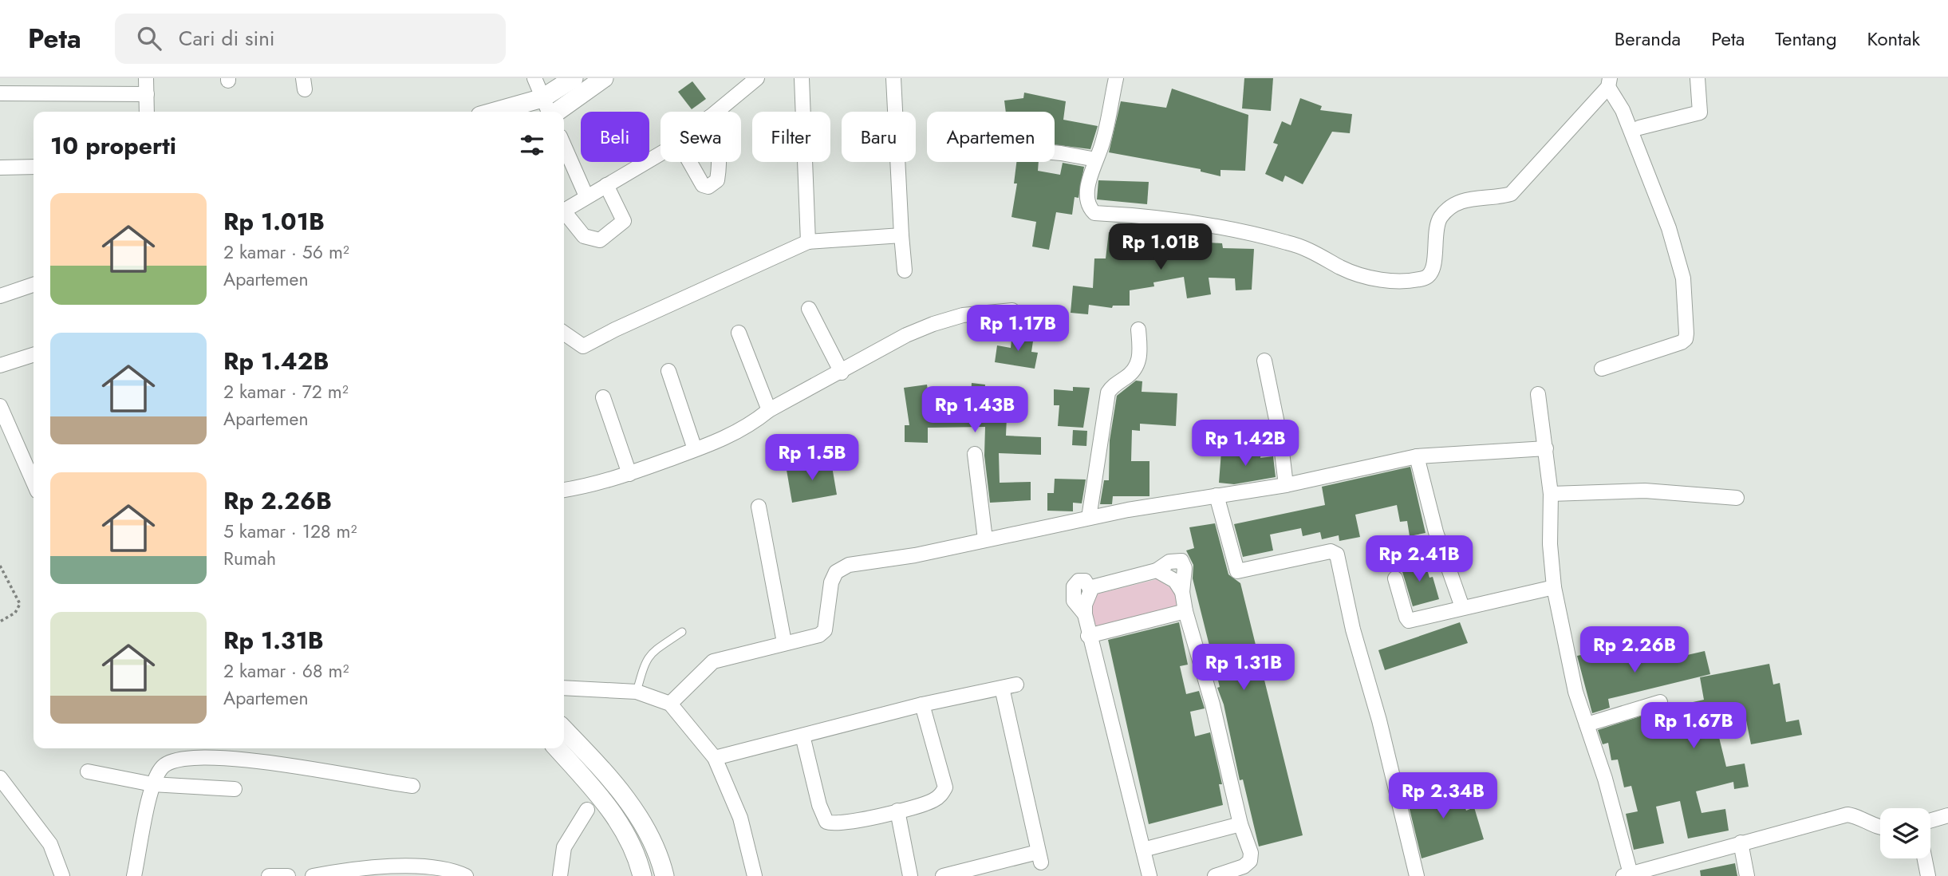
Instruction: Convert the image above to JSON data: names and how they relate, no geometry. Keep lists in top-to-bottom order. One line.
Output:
{"page":{"header":"Peta","search":"Cari di sini","nav":["Beranda","Peta","Tentang","Kontak"],"chip":["Beli","Sewa","Filter","Baru","Apartemen"],"heading":"10 properti","list":[{"name":"Rp 1.01B","note":"2 kamar · 56 m² · Apartemen"},{"name":"Rp 1.42B","note":"2 kamar · 72 m² · Apartemen"},{"name":"Rp 2.26B","note":"5 kamar · 128 m² · Rumah"},{"name":"Rp 1.31B","note":"2 kamar · 68 m² · Apartemen"}],"price":["Rp 1.01B","Rp 1.17B","Rp 1.43B","Rp 1.42B","Rp 1.5B","Rp 2.41B","Rp 2.26B","Rp 1.31B","Rp 1.67B","Rp 2.34B"]}}
